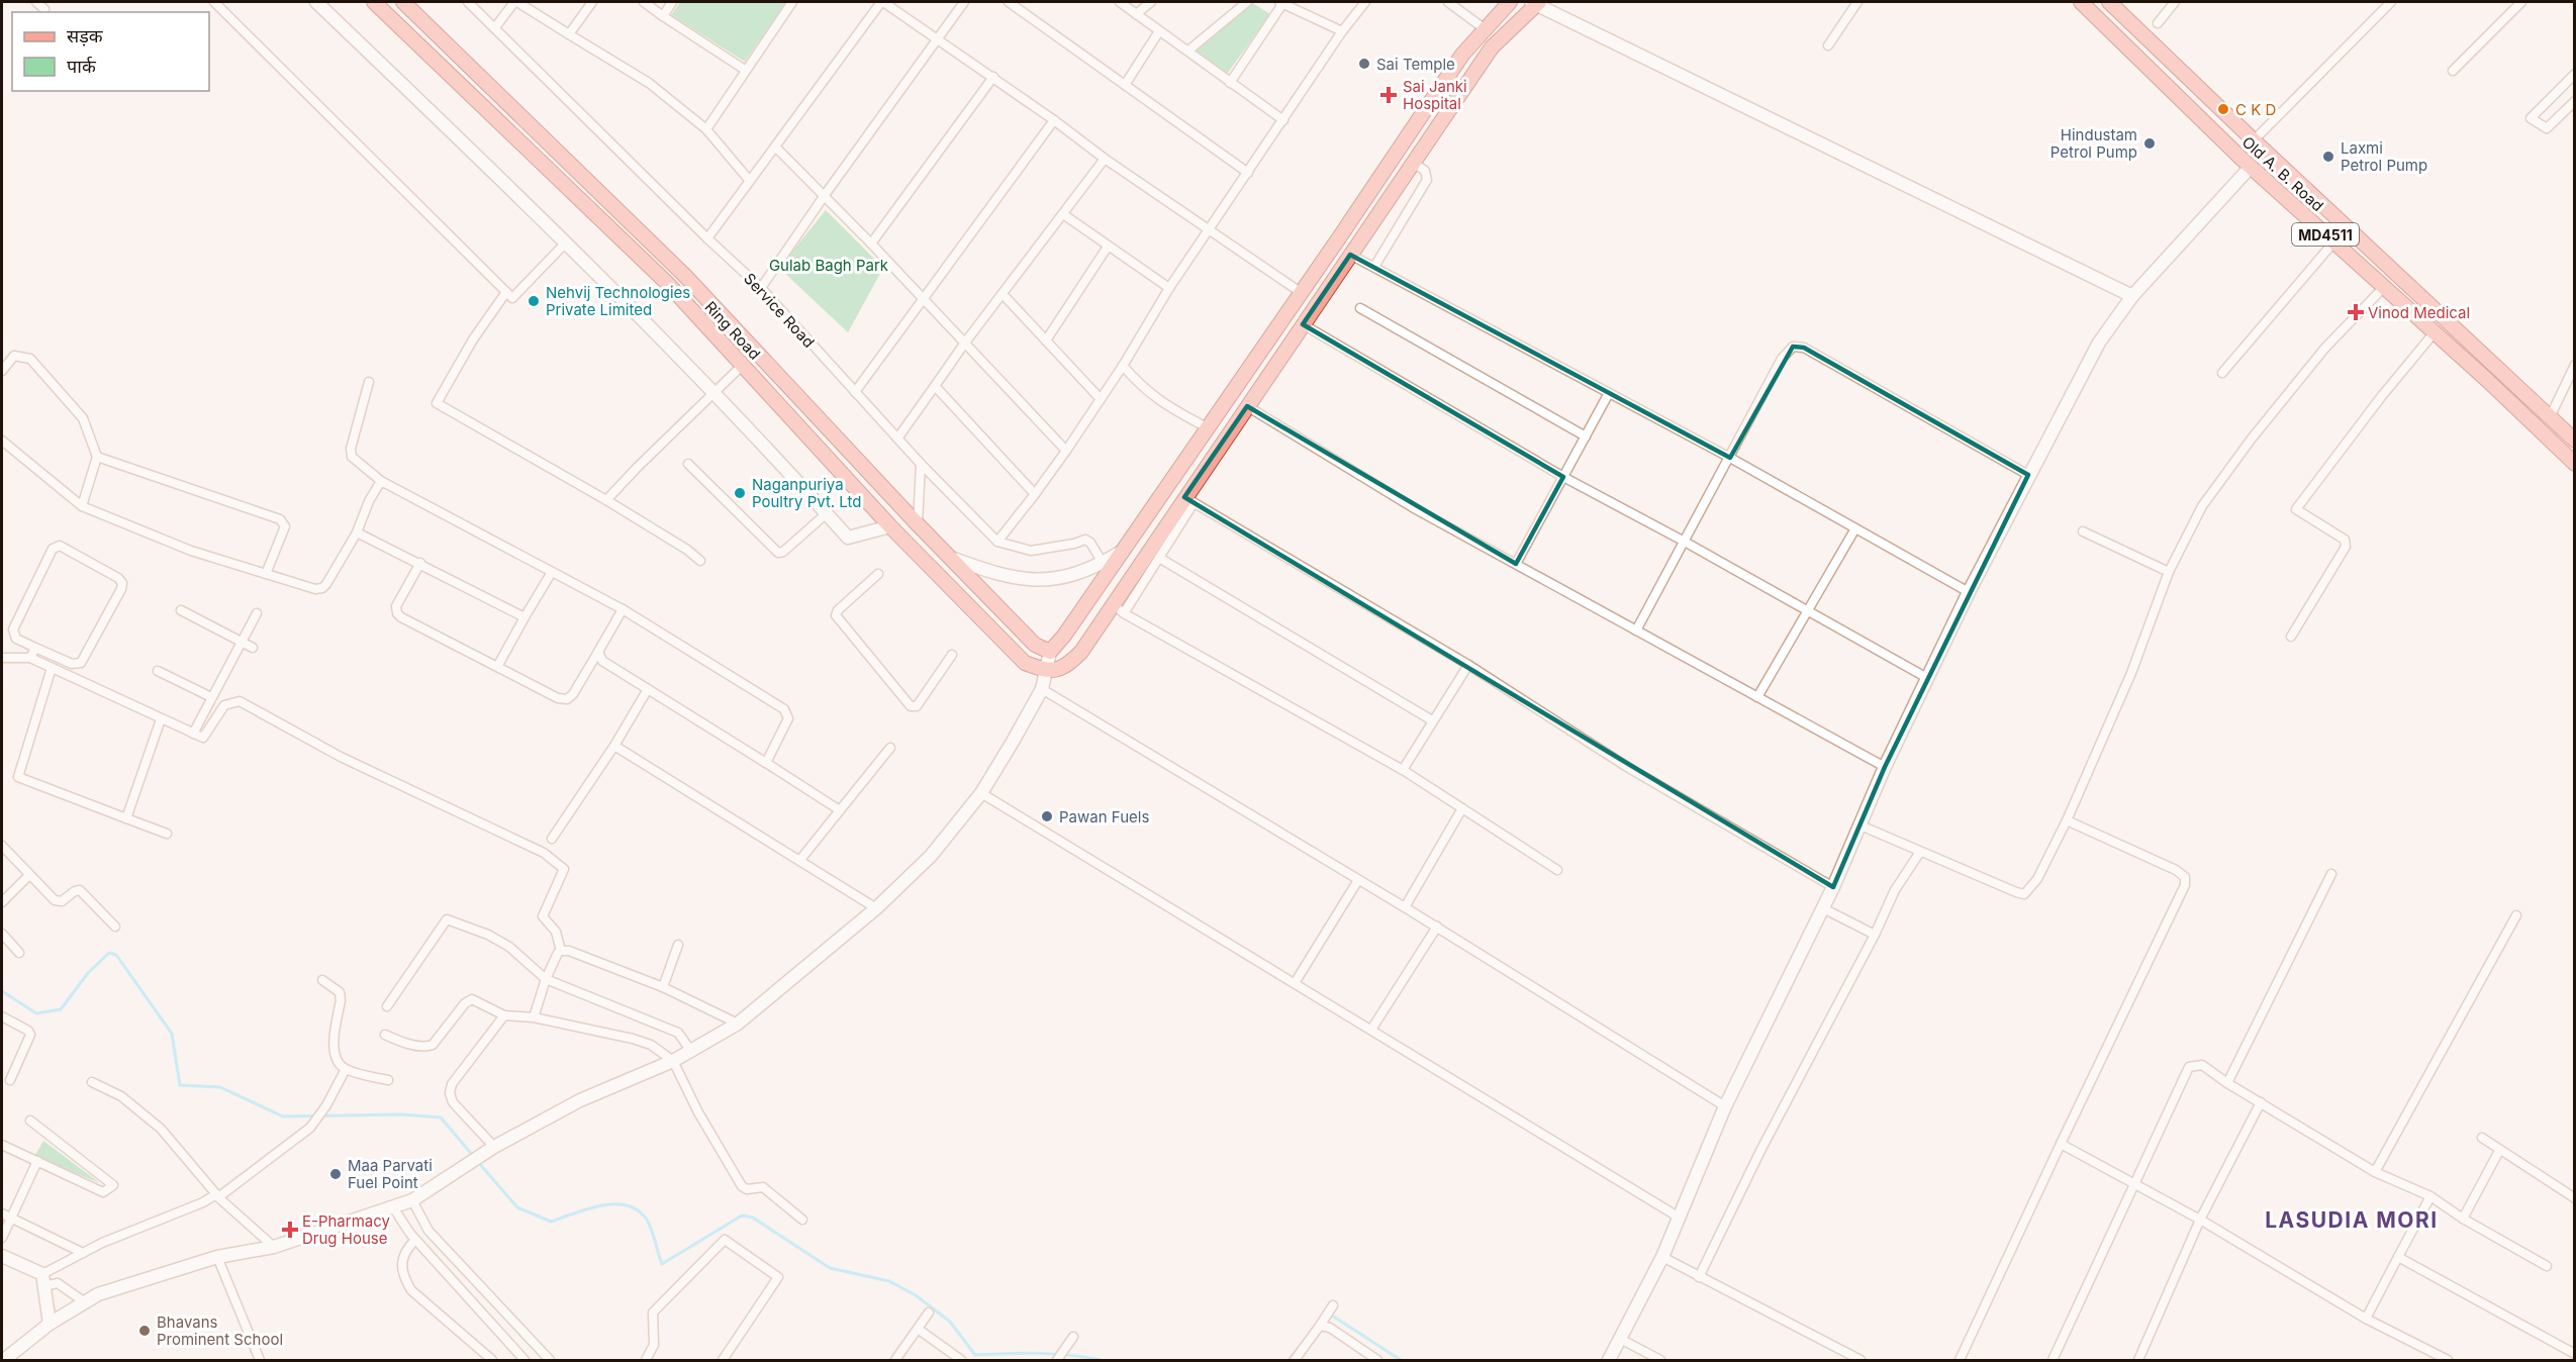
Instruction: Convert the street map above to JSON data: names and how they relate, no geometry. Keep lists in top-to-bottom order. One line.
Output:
{"streets":{"main road":["Old A. B. Road","MD4511","Ring Road"],"street":["Service Road"]},"districts":["LASUDIA MORI"],"parks":["Gulab Bagh Park"],"places":{"other":["Sai Temple","C K D","Hindustam Petrol Pump","Laxmi Petrol Pump","Nehvij Technologies Private Limited","Naganpuriya Poultry Pvt. Ltd","Pawan Fuels","Maa Parvati Fuel Point","Bhavans Prominent School"],"health":["Sai Janki Hospital","Vinod Medical","E-Pharmacy Drug House"]},"legend":["सड़क","पार्क"]}
